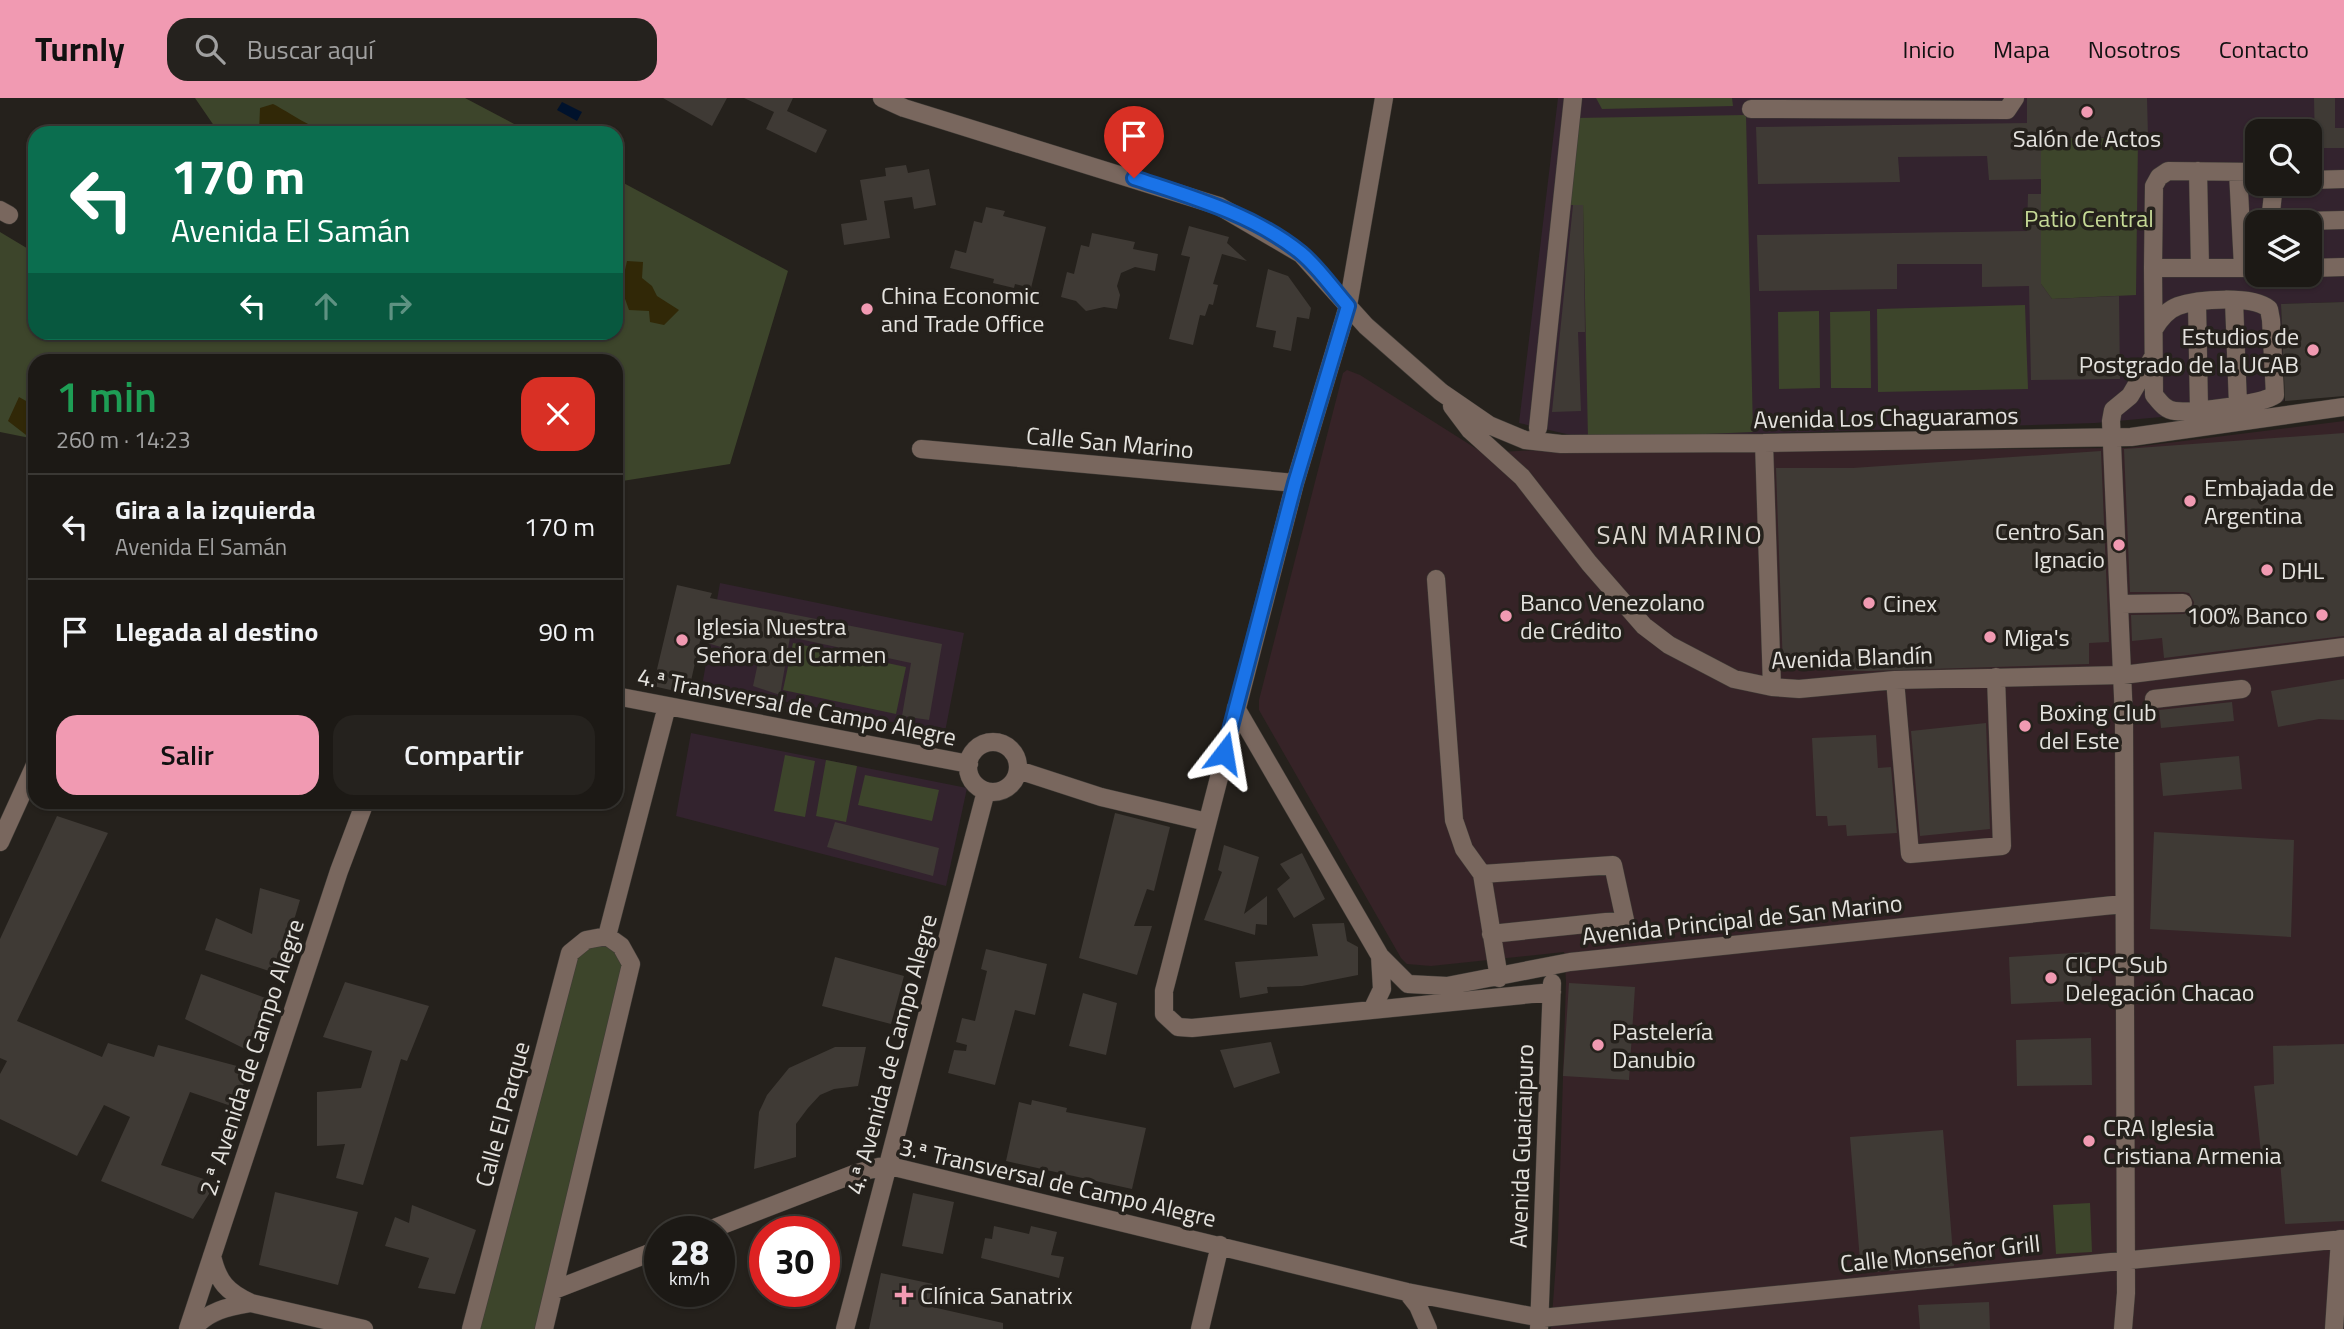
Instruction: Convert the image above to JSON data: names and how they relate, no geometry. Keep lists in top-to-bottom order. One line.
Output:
{"streets":{"street":["Avenida Los Chaguaramos","Calle San Marino","Avenida Blandín","4.ª Transversal de Campo Alegre","Avenida Principal de San Marino","4.ª Avenida de Campo Alegre","2.ª Avenida de Campo Alegre","Calle El Parque","Avenida Guaicaipuro","3.ª Transversal de Campo Alegre","Calle Monseñor Grill"]},"crossings":[["Avenida Los Chaguaramos","Avenida Blandín"],["4.ª Transversal de Campo Alegre","4.ª Avenida de Campo Alegre"],["Avenida Principal de San Marino","Avenida Guaicaipuro"],["4.ª Avenida de Campo Alegre","3.ª Transversal de Campo Alegre"],["Avenida Guaicaipuro","3.ª Transversal de Campo Alegre"],["Avenida Guaicaipuro","Calle Monseñor Grill"],["3.ª Transversal de Campo Alegre","Calle Monseñor Grill"]],"districts":["SAN MARINO"],"parks":["Patio Central"],"places":{"other":["Salón de Actos","China Economic and Trade Office","Estudios de Postgrado de la UCAB","Embajada de Argentina","Centro San Ignacio","DHL","Cinex","100% Banco","Banco Venezolano de Crédito","Miga's","Iglesia Nuestra Señora del Carmen","Boxing Club del Este","CICPC Sub Delegación Chacao","Pastelería Danubio","CRA Iglesia Cristiana Armenia"],"health":["Clínica Sanatrix"]},"page":{"header":"Turnly","search":"Buscar aquí","nav":["Inicio","Mapa","Nosotros","Contacto"],"turn":["170 m","Avenida El Samán"],"heading":["1 min","260 m · 14:23"],"list":[{"name":"Gira a la izquierda","note":"Avenida El Samán","value":"170 m"},{"name":"Llegada al destino","value":"90 m"}],"buttons":["Salir","Compartir"],"speed":"28 km/h","limit":"30"}}
